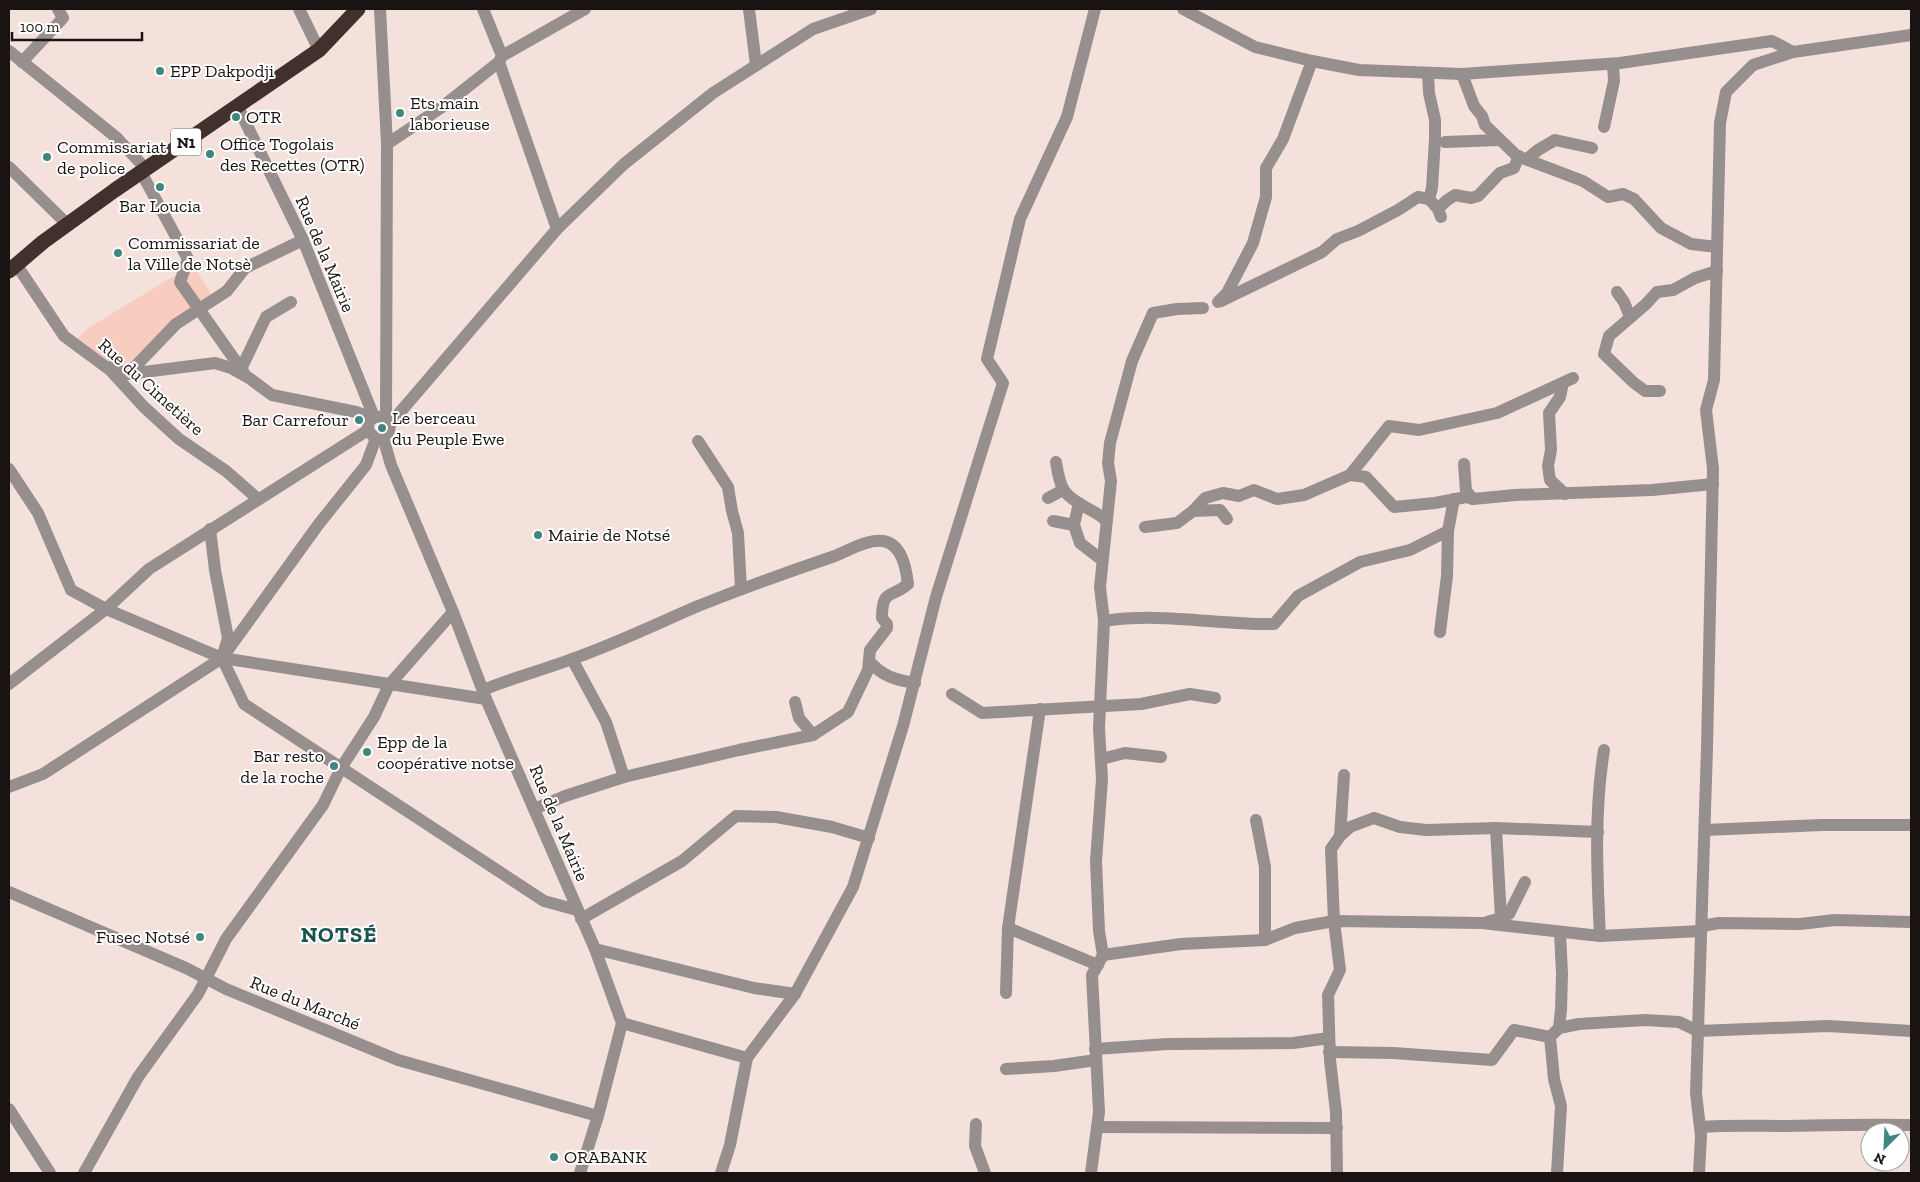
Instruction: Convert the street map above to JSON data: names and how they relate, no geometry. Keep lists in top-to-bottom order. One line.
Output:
{"streets":{"highway":["N1"],"street":["Rue de la Mairie","Rue du Cimetière","Rue du Marché"]},"crossings":[["N1","Rue de la Mairie"],["N1","Rue du Cimetière"]],"districts":["NOTSÉ"],"places":["EPP Dakpodji","Ets main laborieuse","OTR","Office Togolais des Recettes (OTR)","Commissariat de police","Bar Loucia","Commissariat de la Ville de Notsè","Bar Carrefour","Le berceau du Peuple Ewe","Mairie de Notsé","Epp de la coopérative notse","Bar resto de la roche","Fusec Notsé","ORABANK"],"scale_bar":"100 m","north":"bottom left"}
